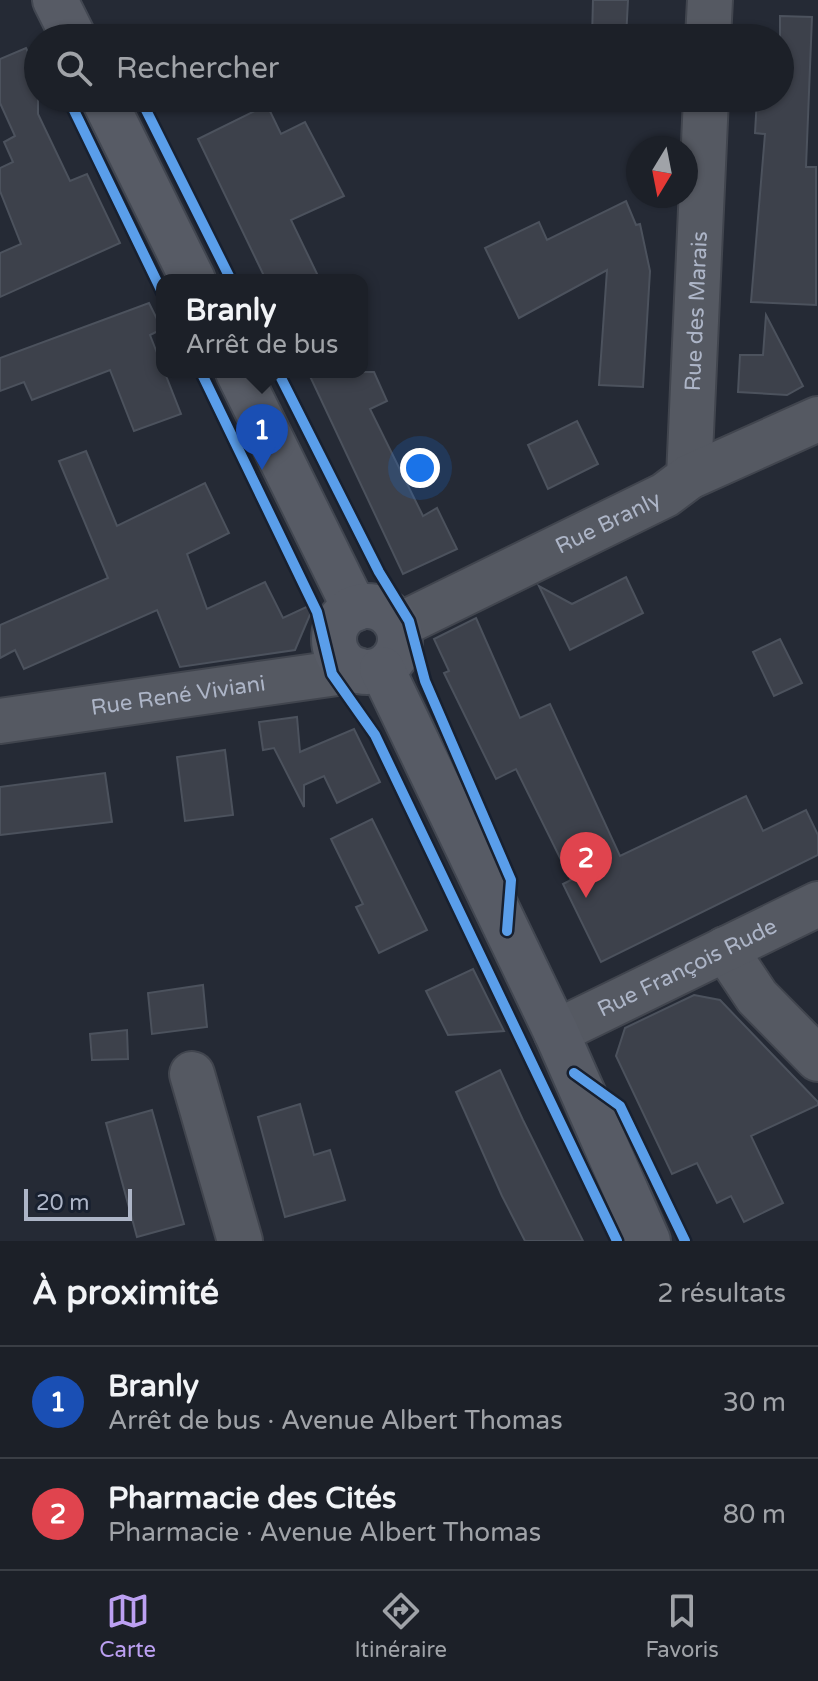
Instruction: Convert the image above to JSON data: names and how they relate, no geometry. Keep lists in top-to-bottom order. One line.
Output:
{"streets":{"street":["Rue des Marais","Rue Branly","Rue René Viviani","Rue François Rude"]},"crossings":[["Rue des Marais","Rue Branly"],["Rue Branly","Rue René Viviani"]],"scale_bar":"20 m","north":"bottom","page":{"search":"Rechercher","popup":["Branly","Arrêt de bus"],"pins":["1","2"],"scale":"20 m","heading":["À proximité","2 résultats"],"list":[{"mark":"1","name":"Branly","note":"Arrêt de bus · Avenue Albert Thomas","value":"30 m"},{"mark":"2","name":"Pharmacie des Cités","note":"Pharmacie · Avenue Albert Thomas","value":"80 m"}],"nav":["Carte","Itinéraire","Favoris"]}}
